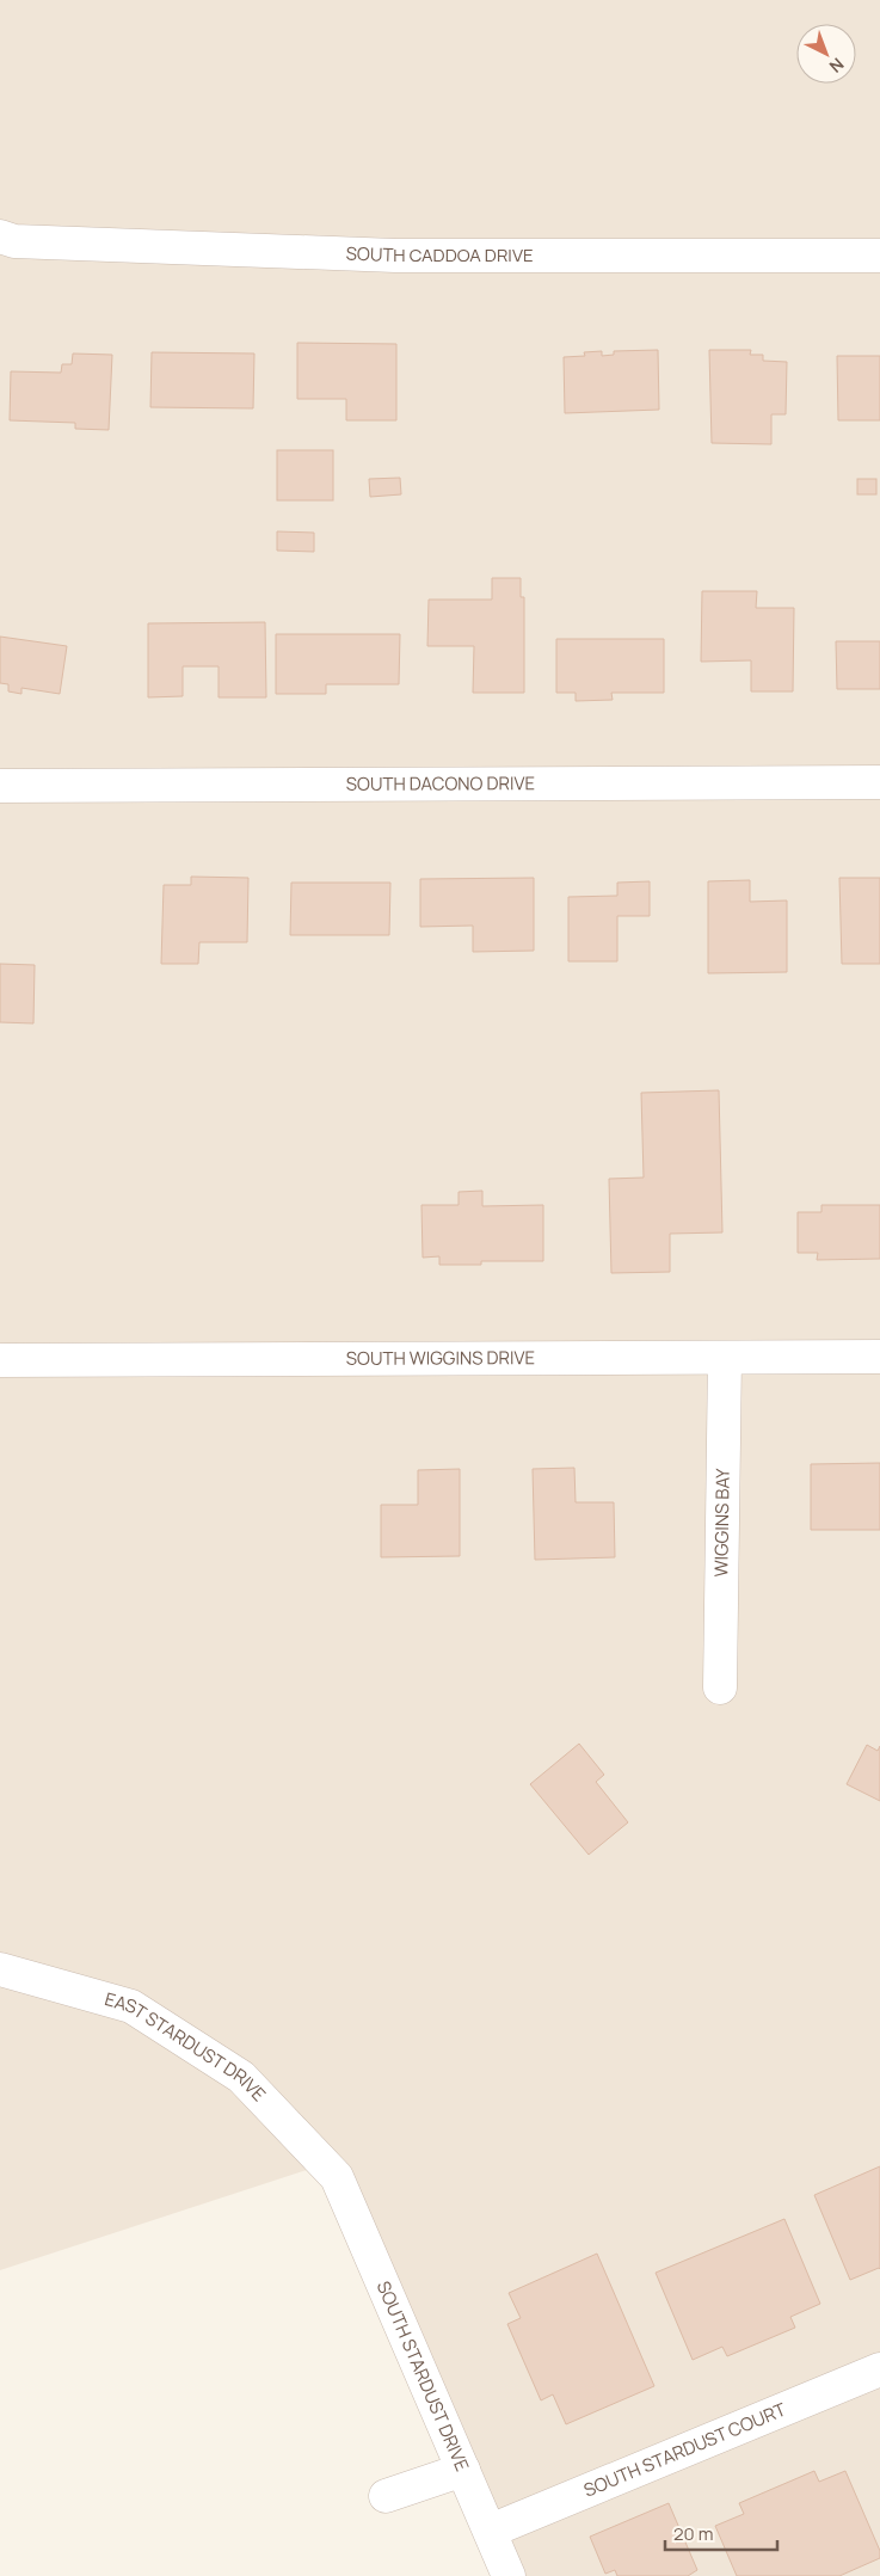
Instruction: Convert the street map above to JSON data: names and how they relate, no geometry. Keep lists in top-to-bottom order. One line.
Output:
{"streets":{"street":["SOUTH CADDOA DRIVE","SOUTH DACONO DRIVE","SOUTH WIGGINS DRIVE","WIGGINS BAY","EAST STARDUST DRIVE","SOUTH STARDUST DRIVE","SOUTH STARDUST COURT"]},"crossings":[["SOUTH WIGGINS DRIVE","WIGGINS BAY"],["EAST STARDUST DRIVE","SOUTH STARDUST DRIVE"],["SOUTH STARDUST DRIVE","SOUTH STARDUST COURT"]],"scale_bar":"20 m","north":"bottom right"}
